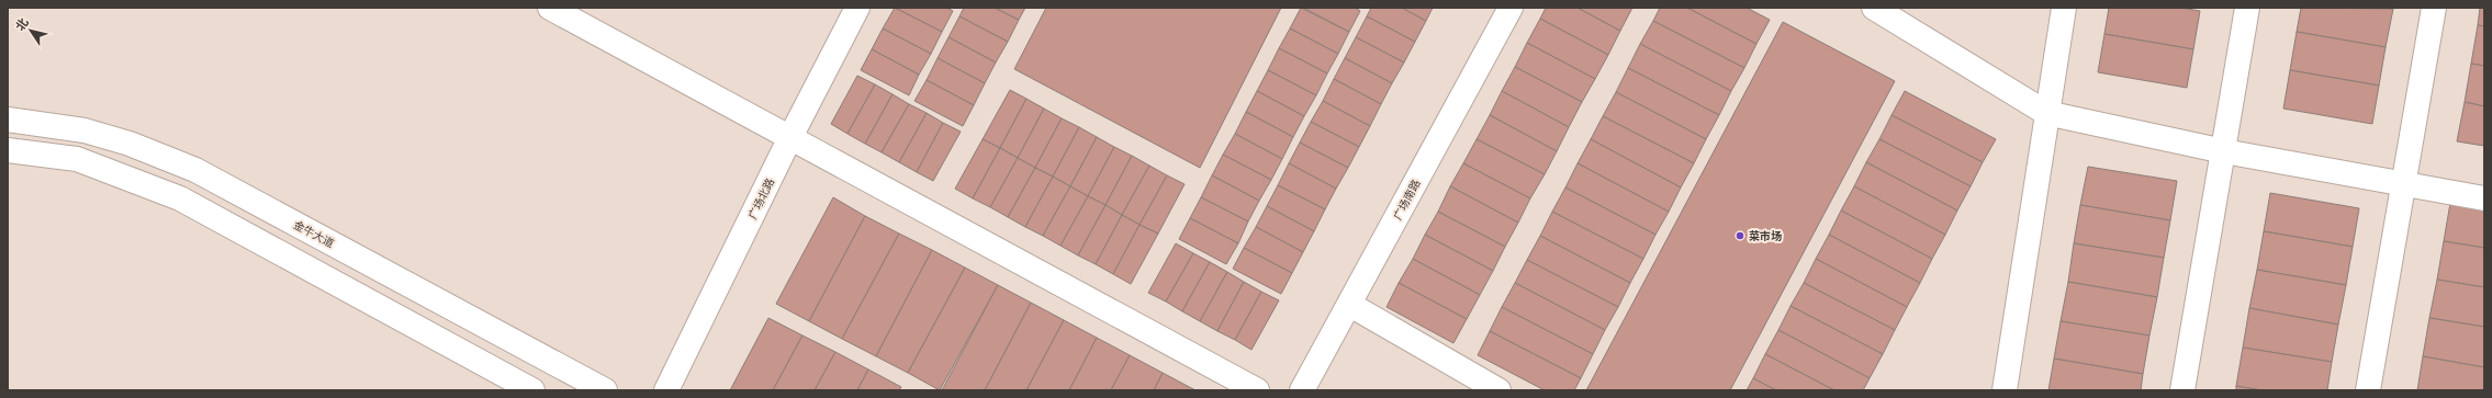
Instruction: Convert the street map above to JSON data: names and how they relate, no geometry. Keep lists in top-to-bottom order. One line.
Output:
{"streets":{"street":["广场北路","广场南路","金牛大道"]},"places":["菜市场"],"north":"top left"}
